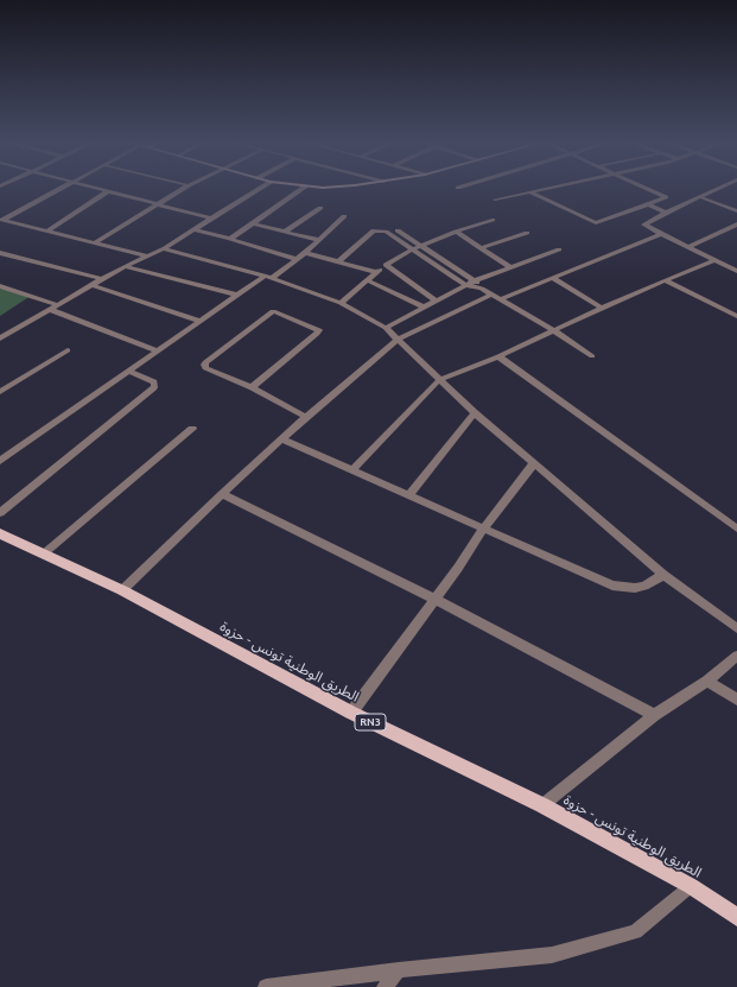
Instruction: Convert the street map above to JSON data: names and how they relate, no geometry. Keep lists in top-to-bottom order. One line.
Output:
{"streets":{"main road":["الطريق الوطنية تونس - حزوة","RN3"]}}
